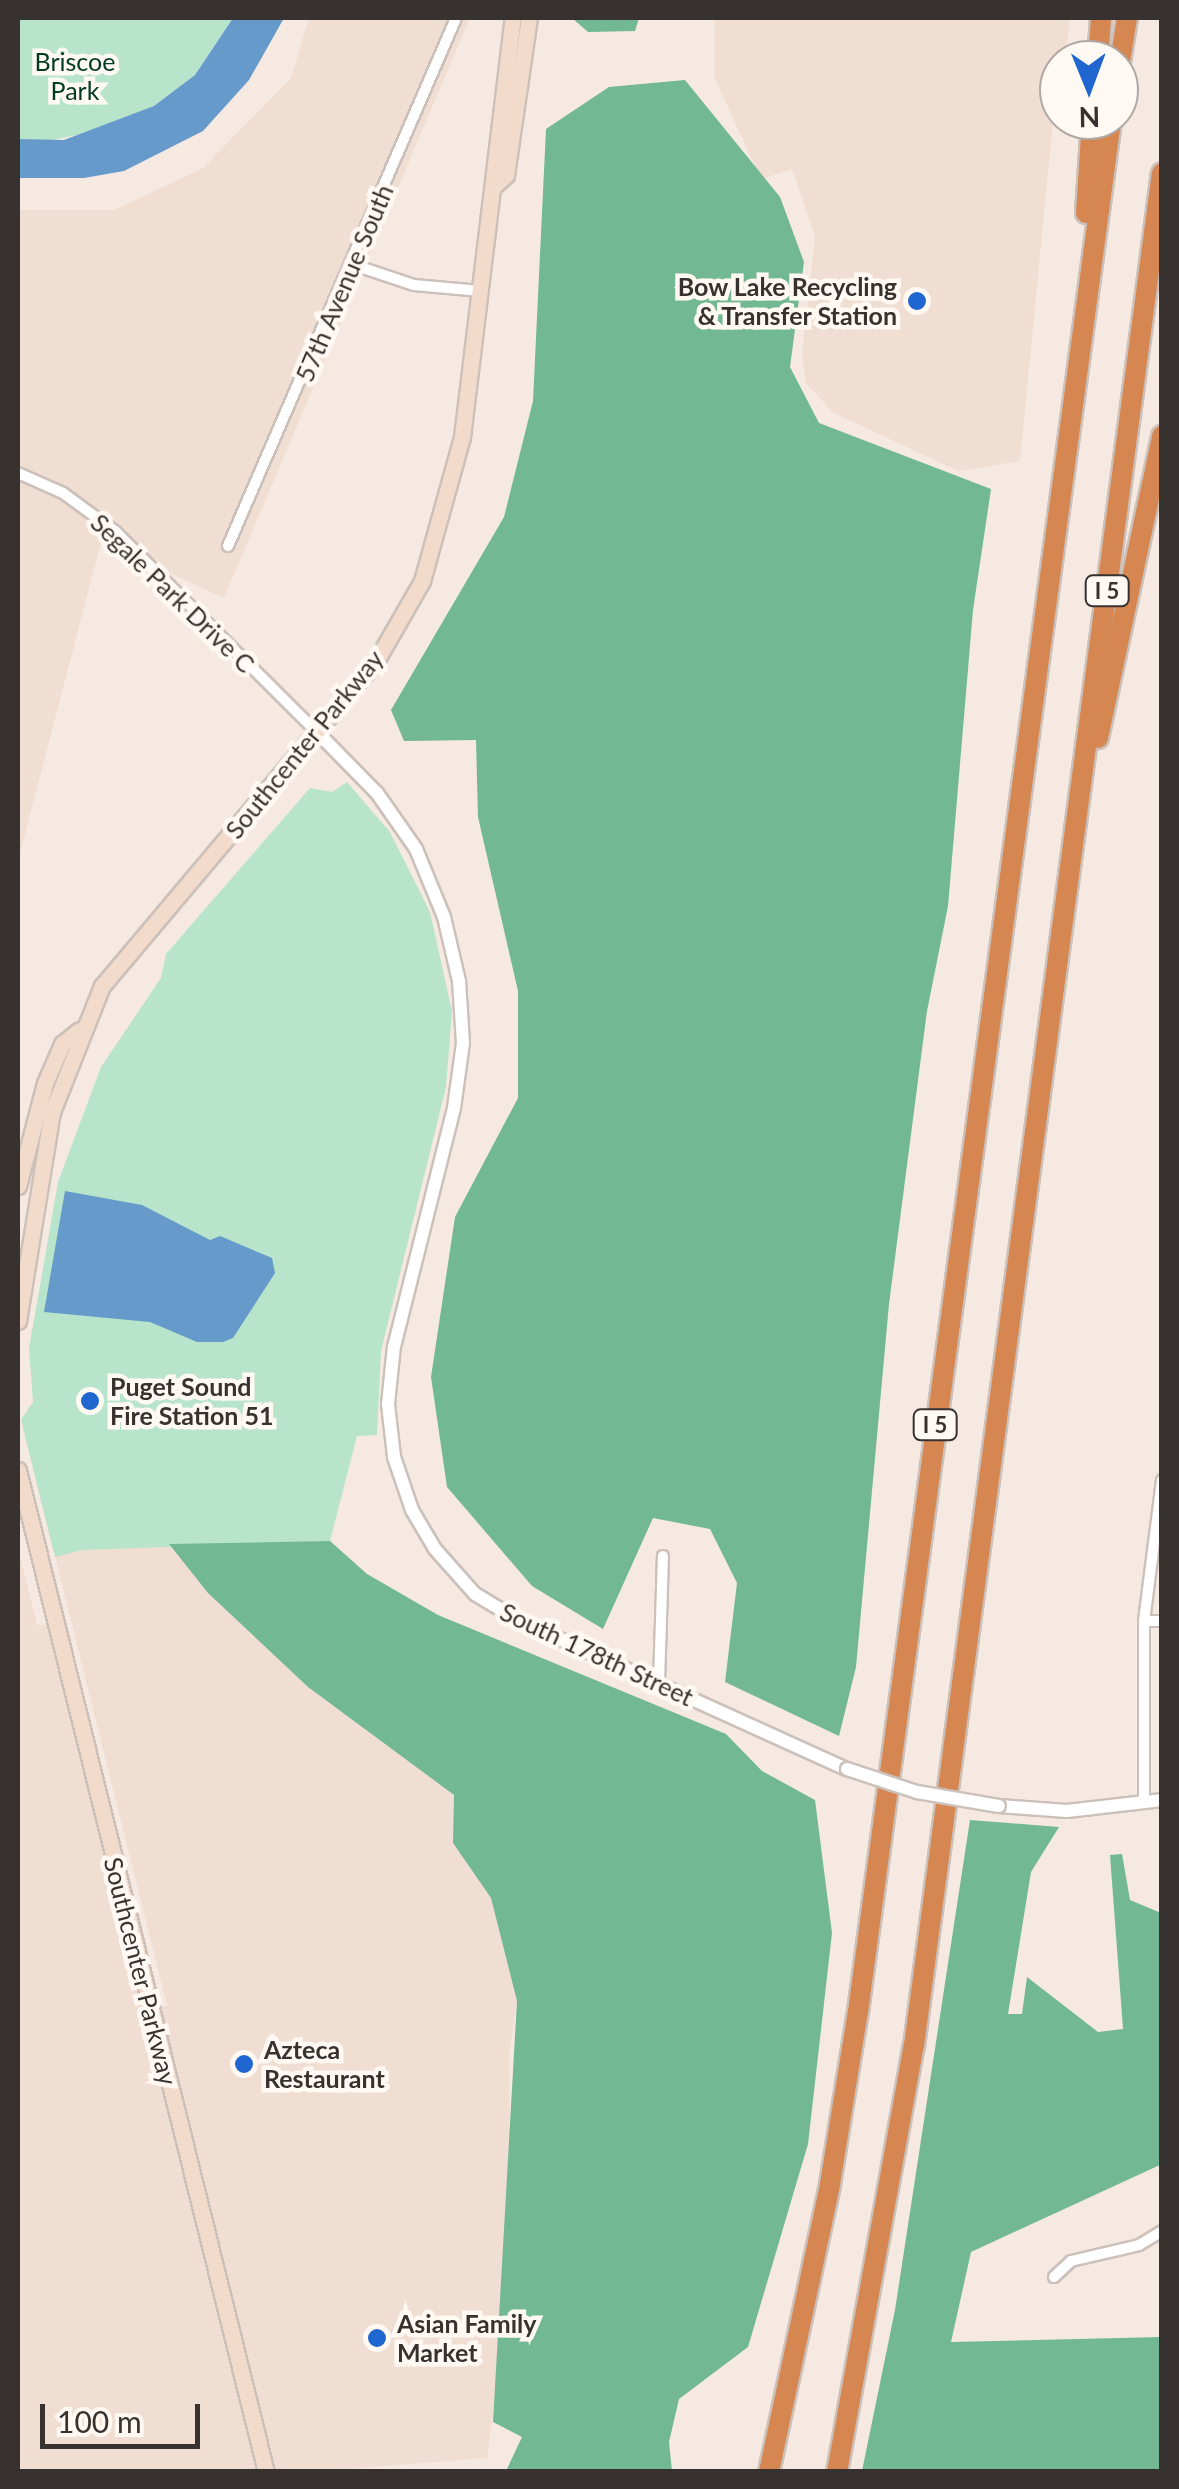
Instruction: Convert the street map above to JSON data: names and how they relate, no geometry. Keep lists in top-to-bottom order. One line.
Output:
{"streets":{"highway":["I 5"],"main road":["Southcenter Parkway"],"street":["57th Avenue South","Segale Park Drive C","South 178th Street"]},"crossings":[["Segale Park Drive C","Southcenter Parkway"],["Segale Park Drive C","South 178th Street"],["Southcenter Parkway","South 178th Street"]],"parks":["Briscoe Park"],"places":["Bow Lake Recycling & Transfer Station","Puget Sound Fire Station 51","Azteca Restaurant","Asian Family Market"],"scale_bar":"100 m","north":"bottom"}
